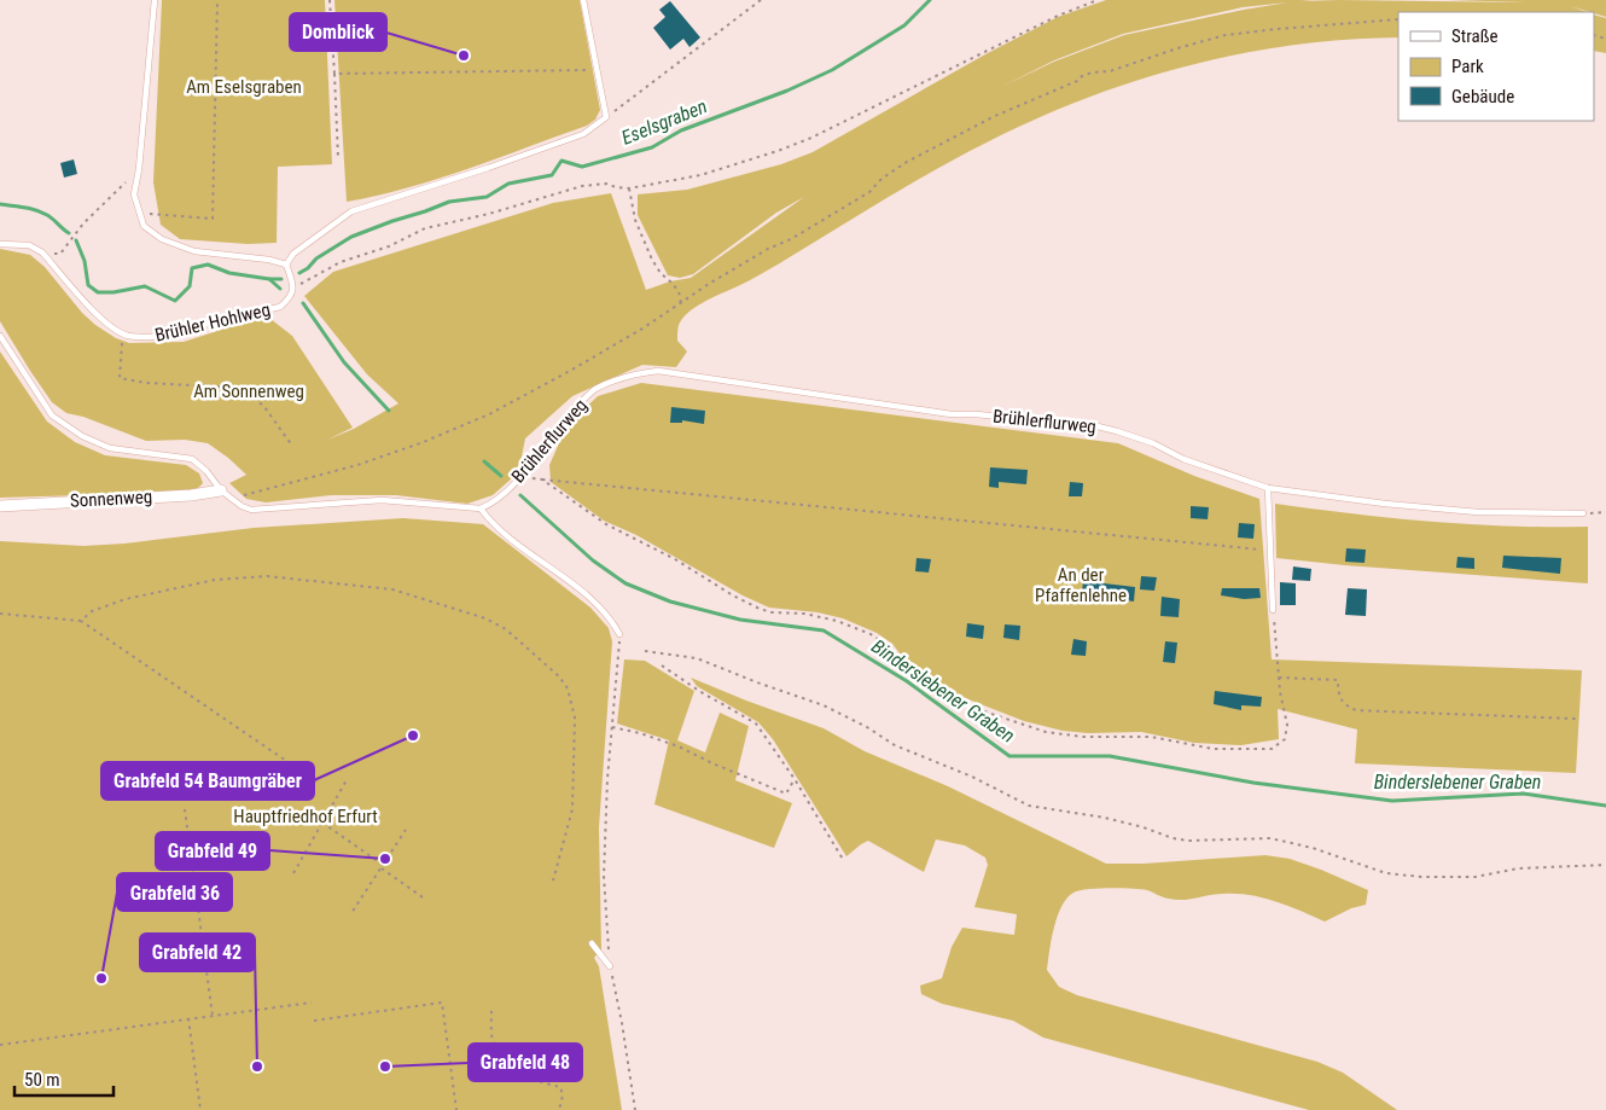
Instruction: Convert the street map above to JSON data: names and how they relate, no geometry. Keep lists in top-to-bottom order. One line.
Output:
{"streets":{"street":["Sonnenweg"],"lane":["Brühler Hohlweg","Brühlerflurweg"]},"water":["Eselsgraben","Binderslebener Graben"],"parks":["Am Eselsgraben","Am Sonnenweg","An der Pfaffenlehne","Hauptfriedhof Erfurt"],"places":["Domblick","Grabfeld 54 Baumgräber","Grabfeld 49","Grabfeld 36","Grabfeld 42","Grabfeld 48"],"legend":["Straße","Park","Gebäude"],"scale_bar":"50 m"}
